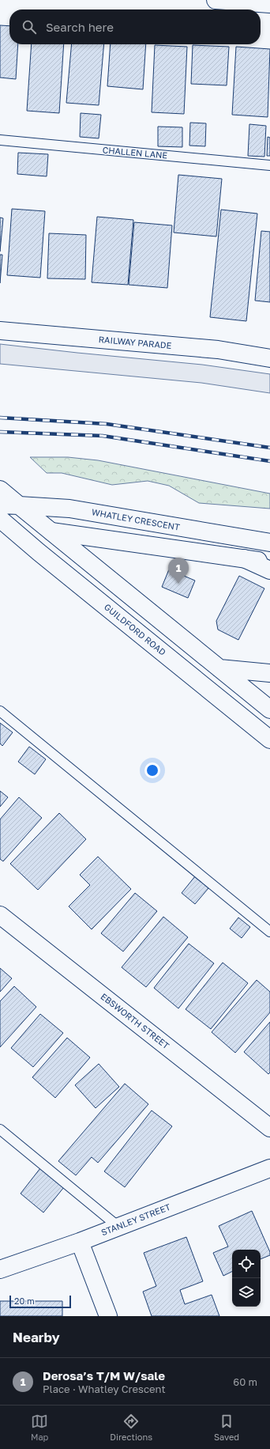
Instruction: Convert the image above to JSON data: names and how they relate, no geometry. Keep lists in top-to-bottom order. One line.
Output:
{"streets":{"main road":["RAILWAY PARADE","WHATLEY CRESCENT","GUILDFORD ROAD","EBSWORTH STREET","STANLEY STREET"],"lane":["CHALLEN LANE"]},"crossings":[["WHATLEY CRESCENT","GUILDFORD ROAD"]],"scale_bar":"20 m","page":{"search":"Search here","pins":"1","scale":"20 m","heading":"Nearby","list":[{"mark":"1","name":"Derosa’s T/M W/sale","note":"Place · Whatley Crescent","value":"60 m"}],"nav":["Map","Directions","Saved"]}}
